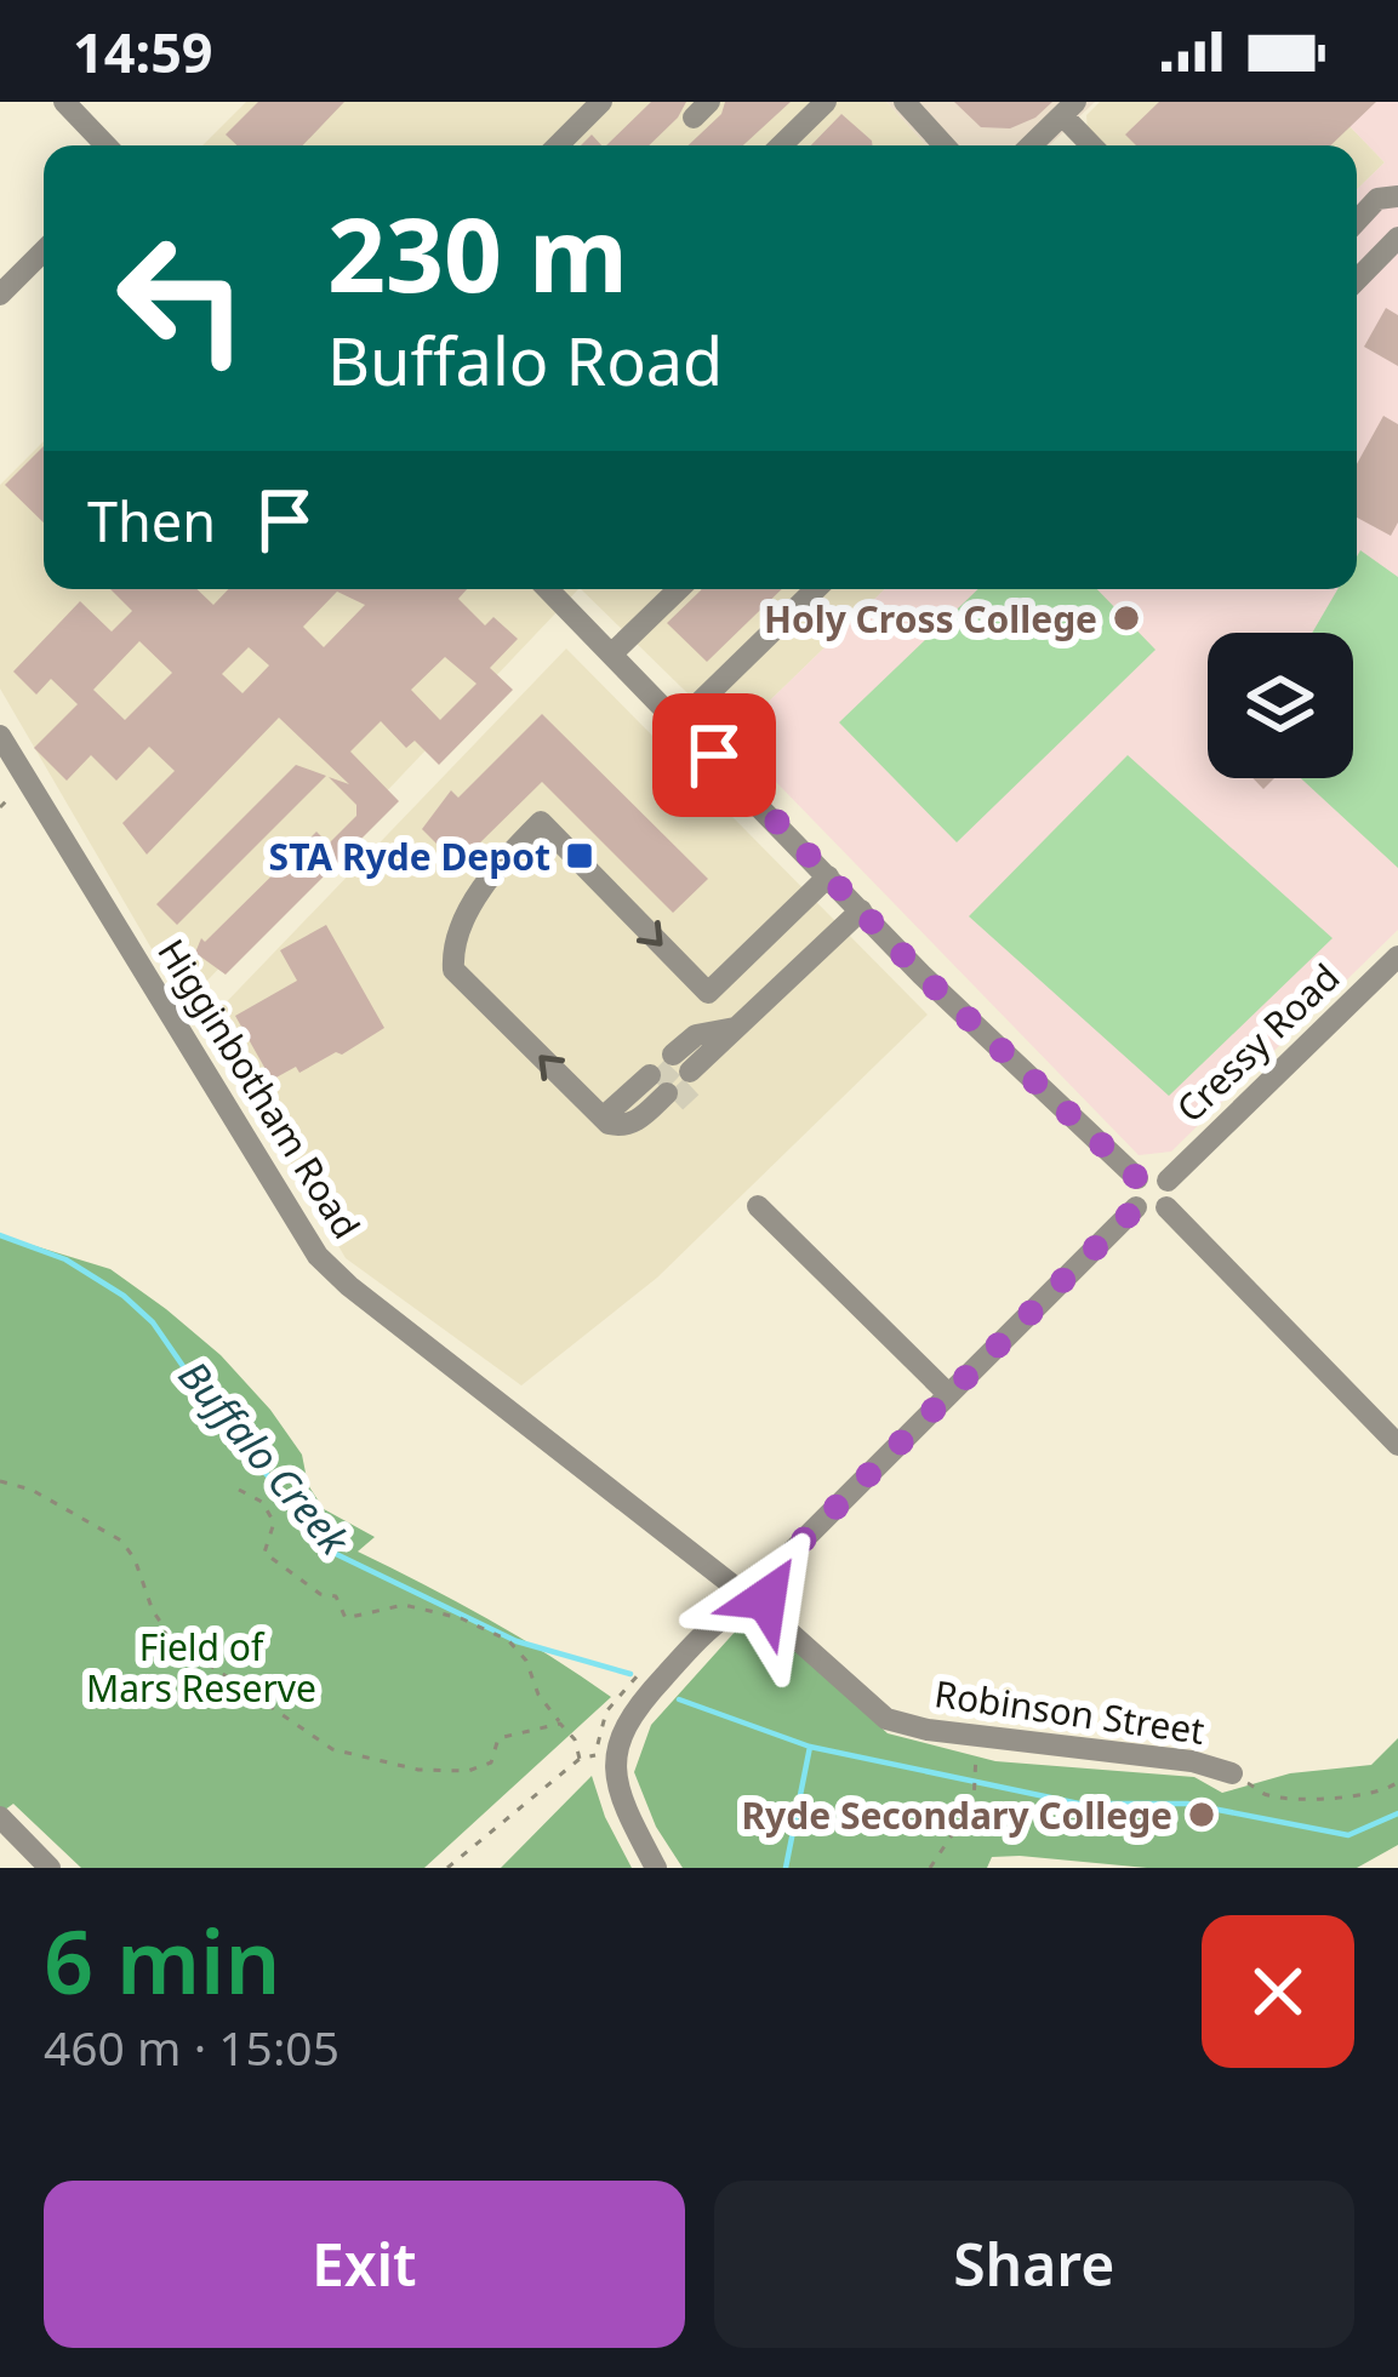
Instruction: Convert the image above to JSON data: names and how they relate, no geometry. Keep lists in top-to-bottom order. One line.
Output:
{"streets":{"street":["Cressy Road","Higginbotham Road","Robinson Street"]},"crossings":[["Higginbotham Road","Robinson Street"]],"water":["Buffalo Creek"],"parks":["Field of Mars Reserve"],"places":{"other":["Holy Cross College","Ryde Secondary College"],"transit":["STA Ryde Depot"]},"page":{"status":"14:59","turn":["230 m","Buffalo Road"],"then":"Then","heading":["6 min","460 m · 15:05"],"buttons":["Exit","Share"]}}
